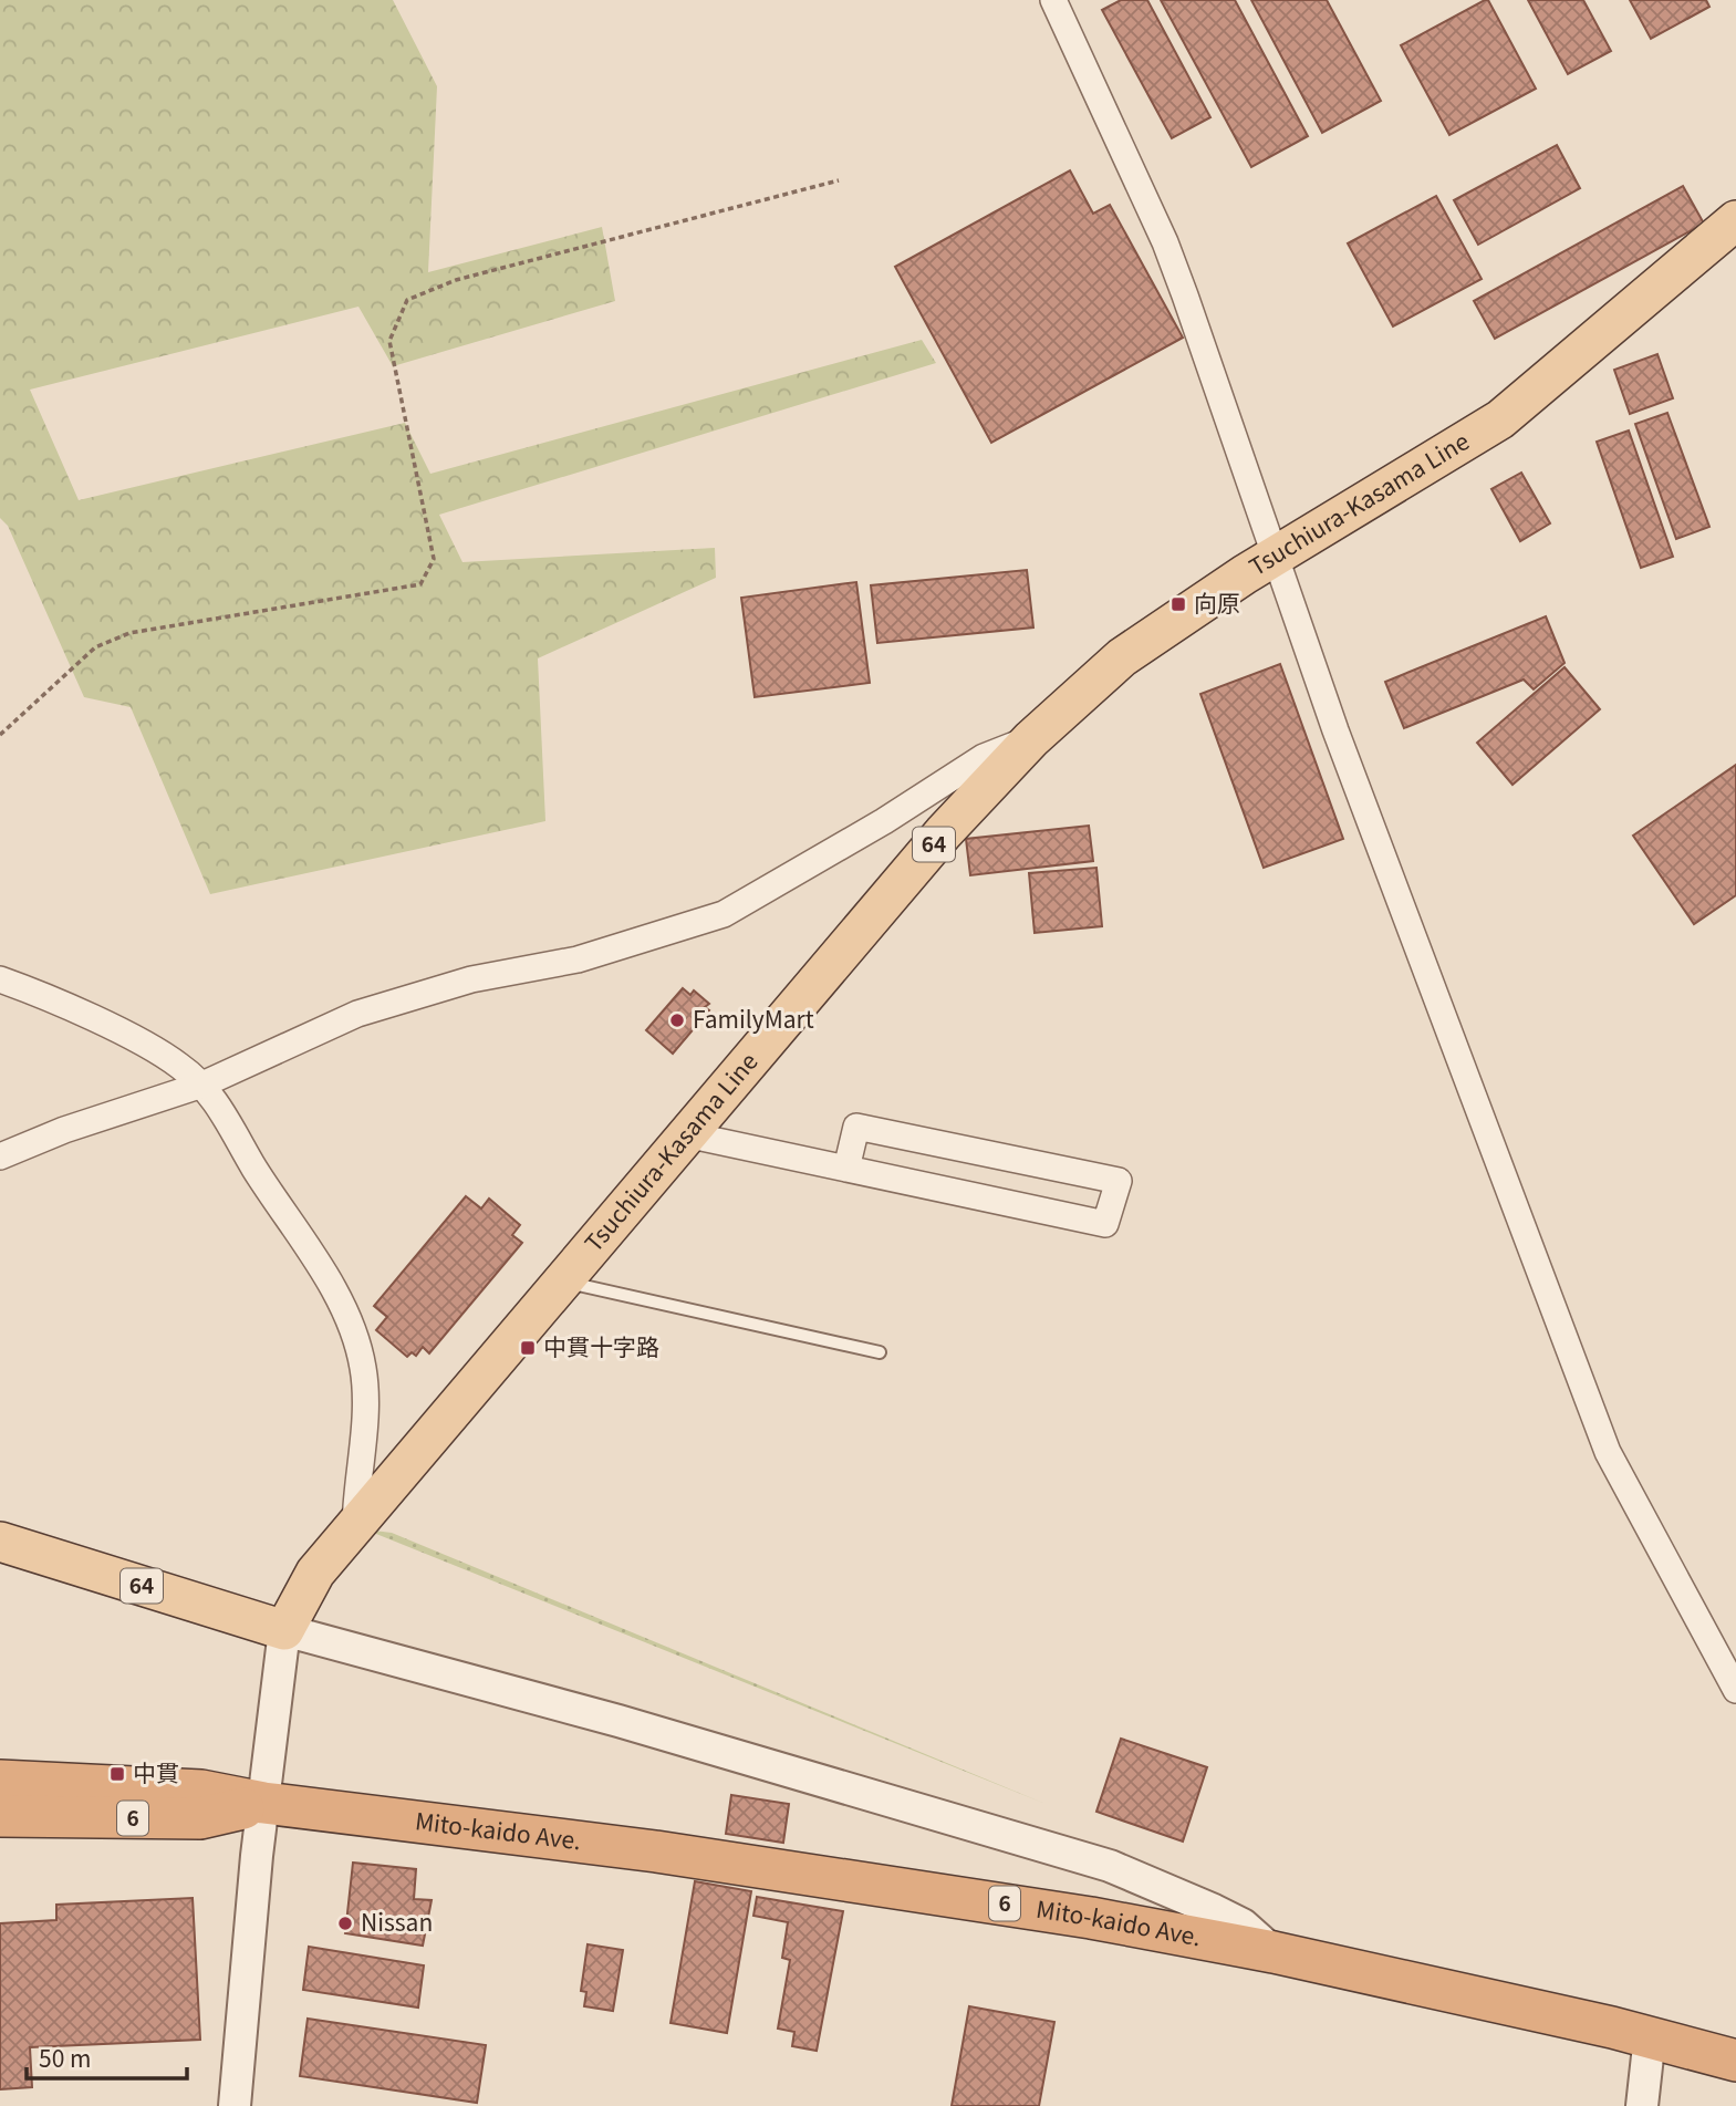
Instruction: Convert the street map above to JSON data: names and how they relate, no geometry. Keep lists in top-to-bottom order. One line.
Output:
{"streets":{"highway":["6","Mito-kaido Ave."],"main road":["Tsuchiura-Kasama Line","64"]},"crossings":[["Tsuchiura-Kasama Line","64"]],"places":{"transit":["向原","中貫十字路","中貫"],"other":["FamilyMart","Nissan"]},"scale_bar":"50 m"}
